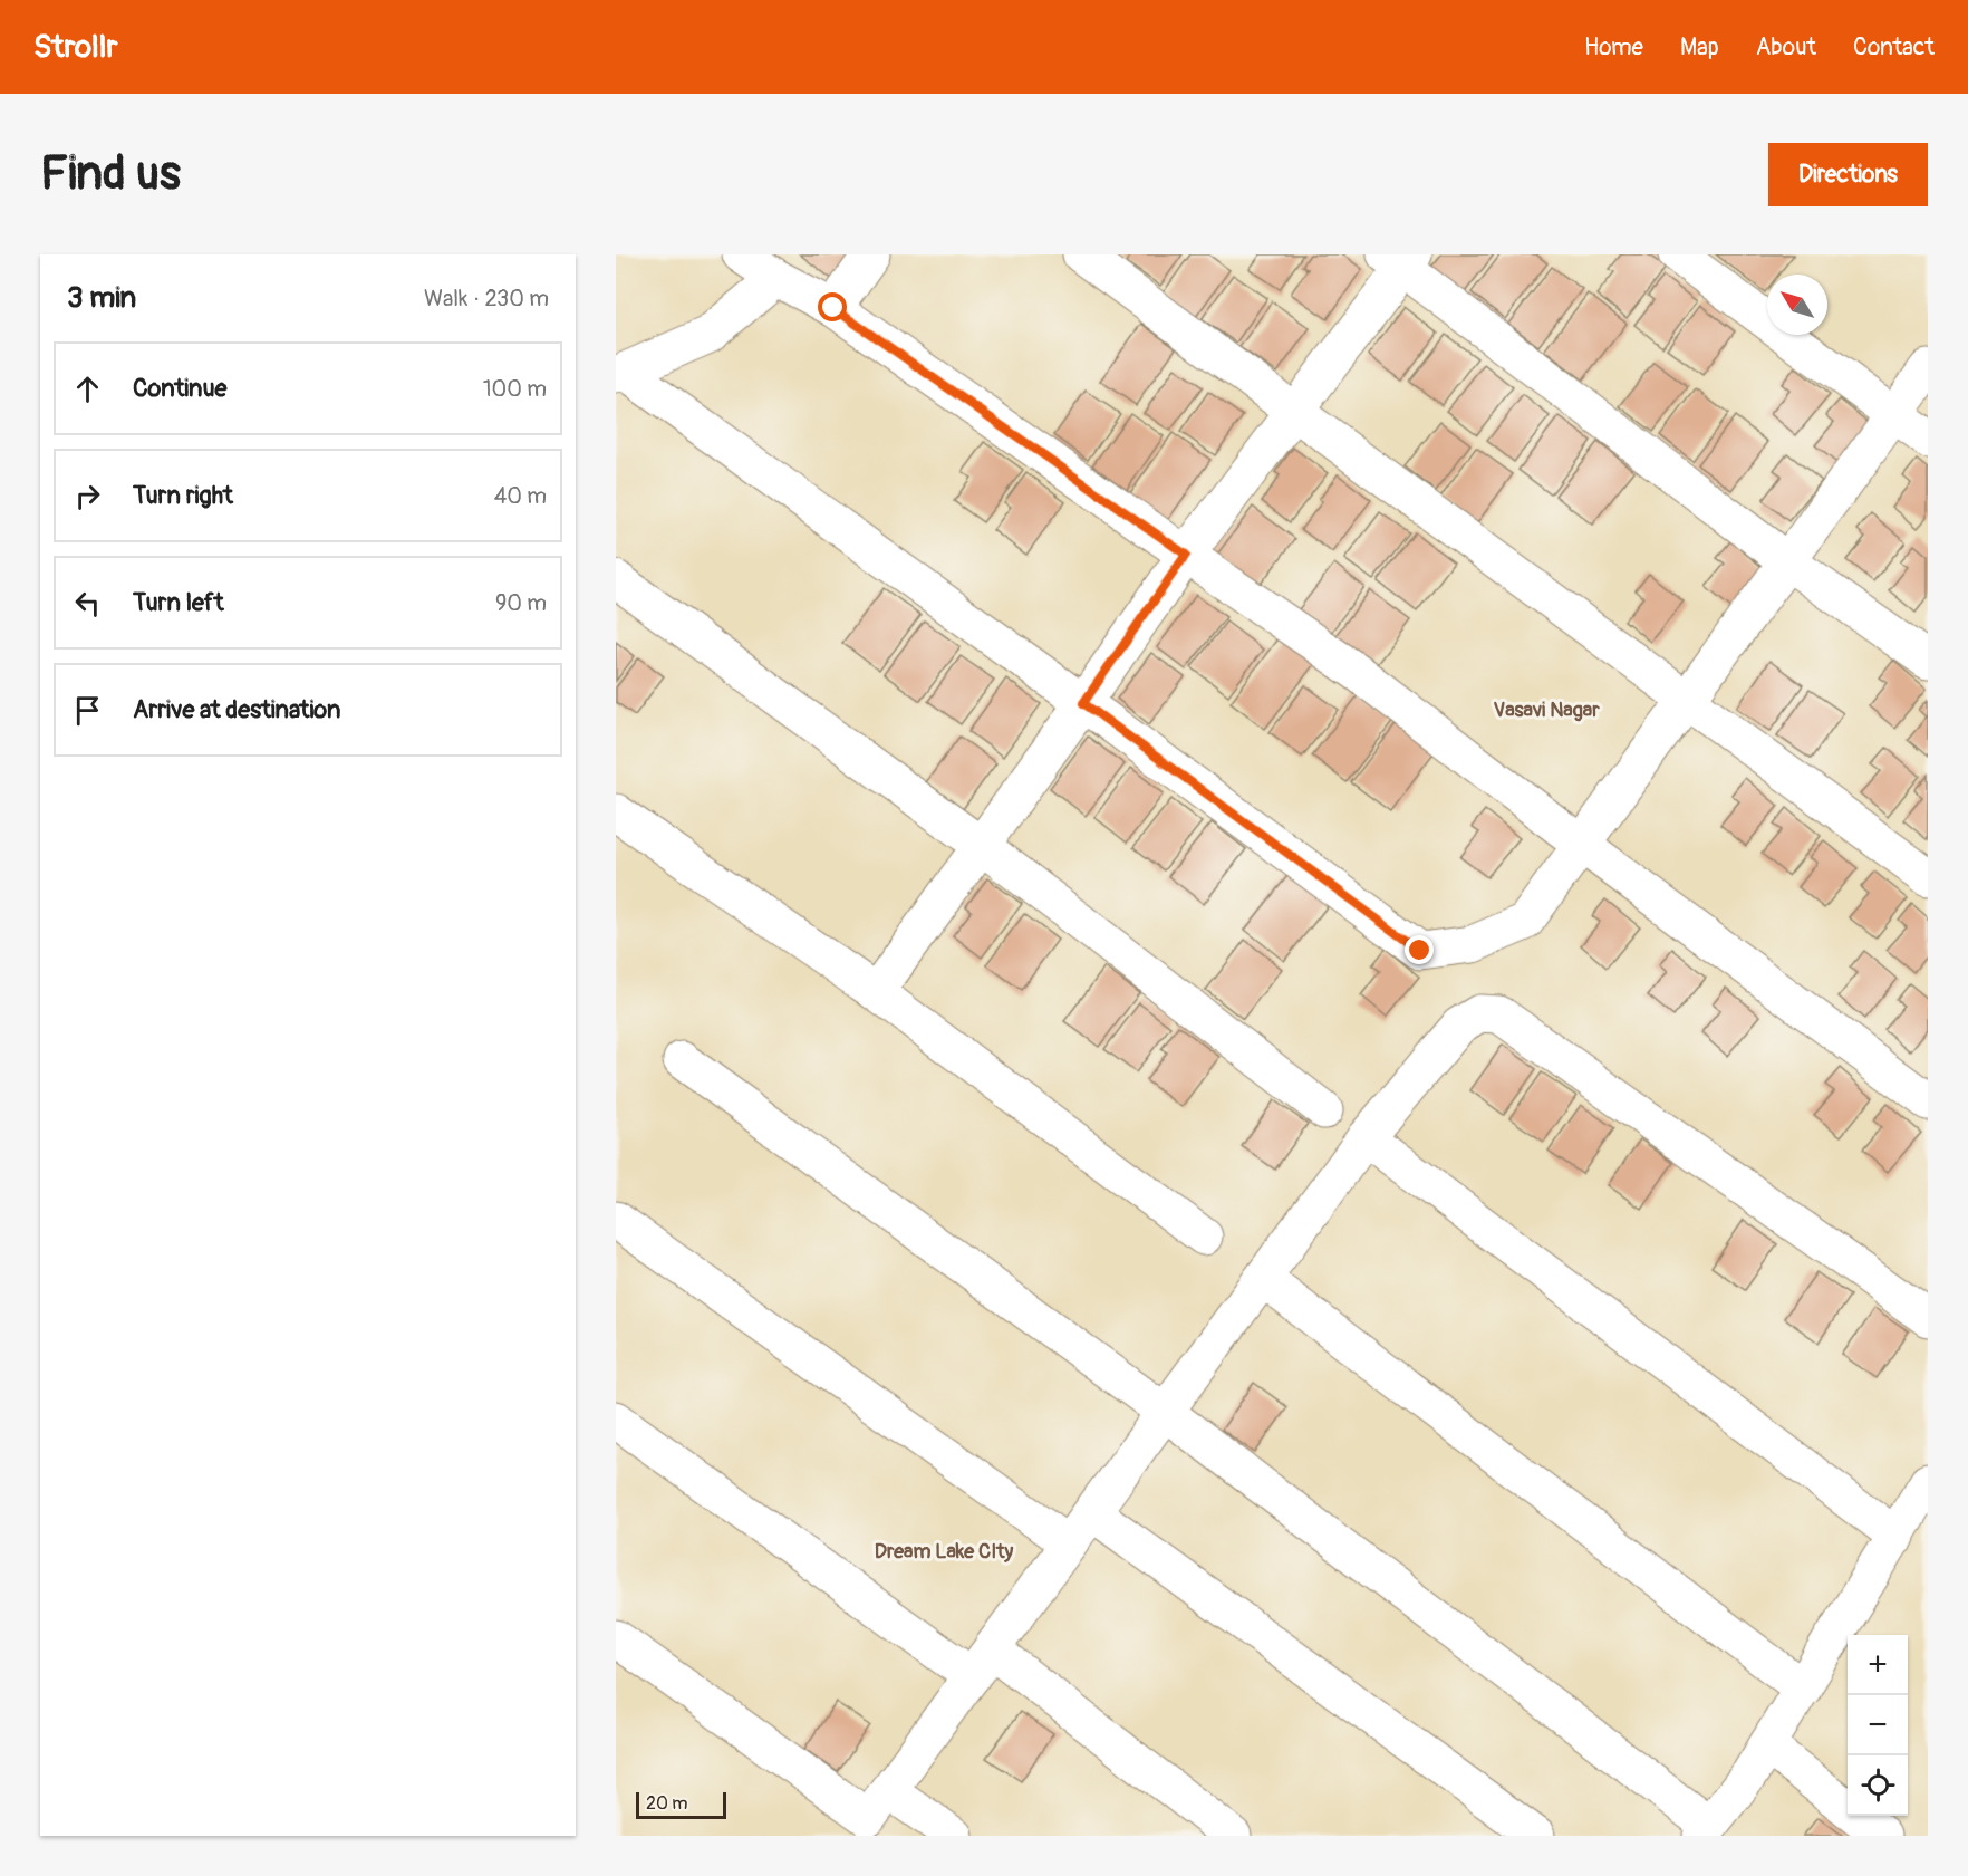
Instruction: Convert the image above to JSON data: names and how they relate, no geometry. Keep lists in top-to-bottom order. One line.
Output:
{"districts":["Vasavi Nagar","Dream Lake CIty"],"scale_bar":"20 m","north":"top left","page":{"header":"Strollr","nav":["Home","Map","About","Contact"],"buttons":"Directions","title":"Find us","heading":["3 min","Walk · 230 m"],"list":[["Continue","100 m"],["Turn right","40 m"],["Turn left","90 m"],"Arrive at destination"],"map_buttons":["+","−"],"scale":"20 m"}}
